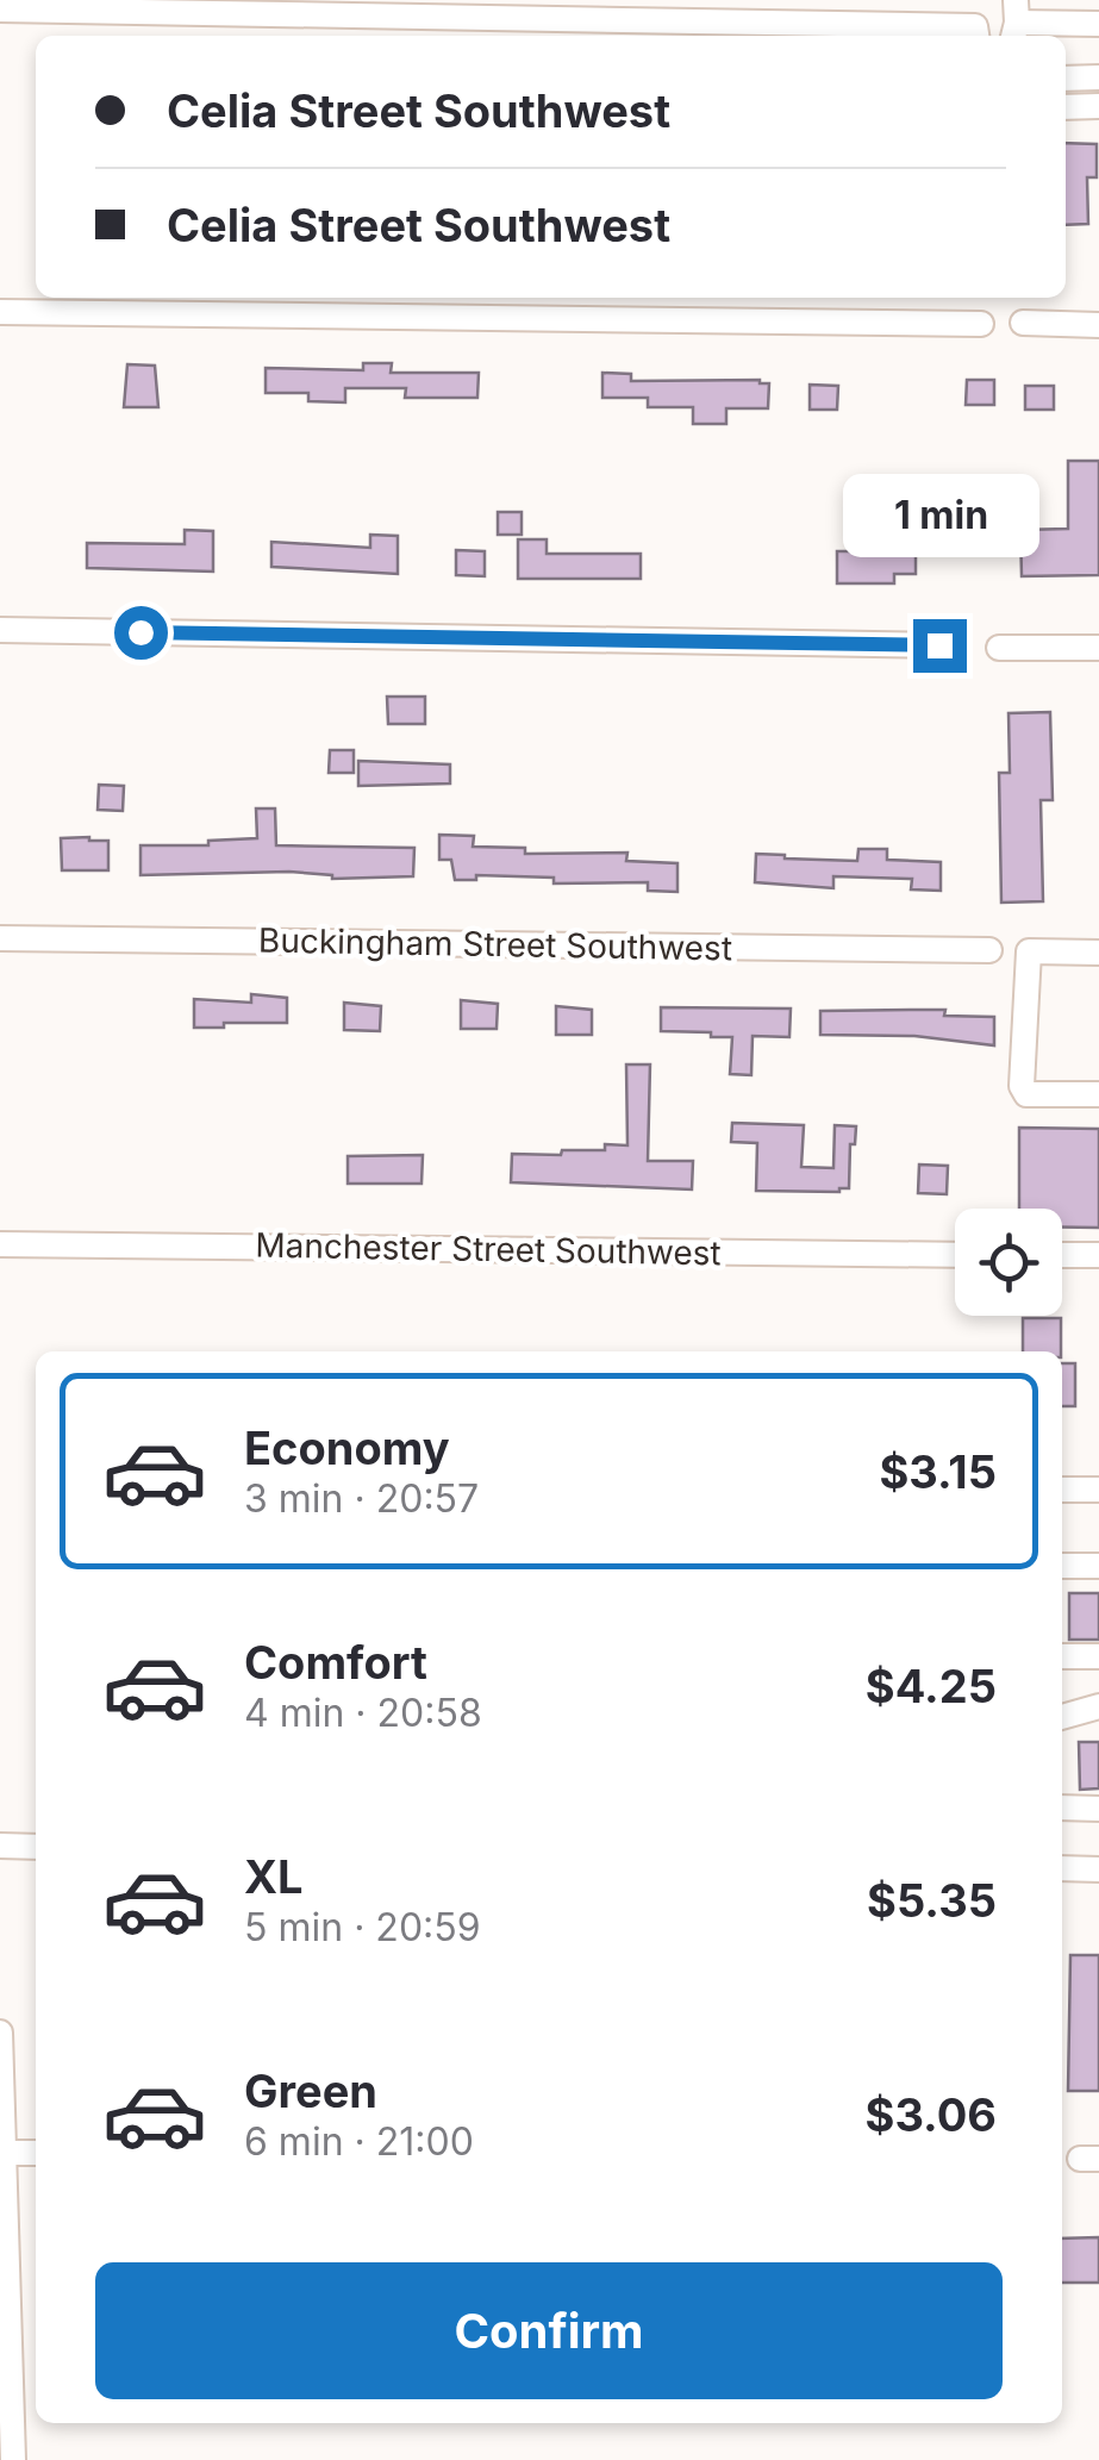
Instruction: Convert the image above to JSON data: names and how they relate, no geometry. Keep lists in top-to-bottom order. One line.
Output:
{"streets":{"street":["Buckingham Street Southwest","Manchester Street Southwest"]},"page":{"banner":["Celia Street Southwest","Celia Street Southwest"],"bubble":"1 min","list":[{"name":"Economy","note":"3 min · 20:57","value":"$3.15"},{"name":"Comfort","note":"4 min · 20:58","value":"$4.25"},{"name":"XL","note":"5 min · 20:59","value":"$5.35"},{"name":"Green","note":"6 min · 21:00","value":"$3.06"}],"buttons":"Confirm"}}
